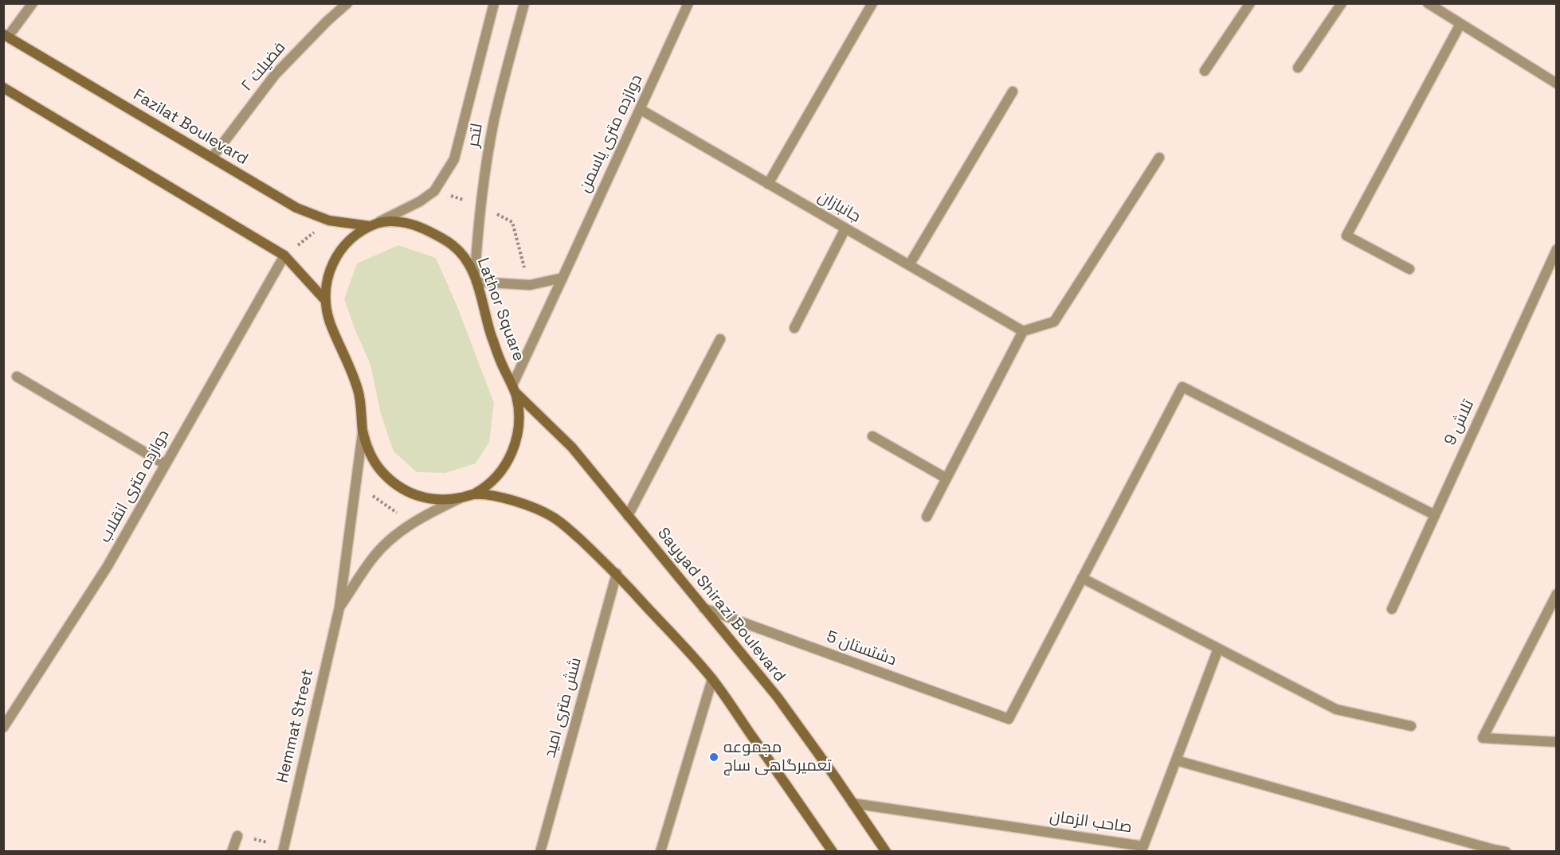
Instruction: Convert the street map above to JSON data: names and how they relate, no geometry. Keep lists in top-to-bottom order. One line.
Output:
{"streets":{"main road":["Fazilat Boulevard","Lathor Square","Sayyad Shirazi Boulevard"],"street":["فضیلت ۲","دوازده متری یاسمن","لتحر","جانبازان","تلاش 9","دوازده متری انقلاب","دشتستان 5","شش متری امید","Hemmat Street","صاحب الزمان"]},"crossings":[["فضیلت ۲","Fazilat Boulevard"],["Fazilat Boulevard","Lathor Square"],["دوازده متری یاسمن","جانبازان"],["دوازده متری یاسمن","Lathor Square"],["دوازده متری یاسمن","Sayyad Shirazi Boulevard"],["لتحر","Lathor Square"],["Lathor Square","Sayyad Shirazi Boulevard"],["Sayyad Shirazi Boulevard","دشتستان 5"],["Sayyad Shirazi Boulevard","صاحب الزمان"]],"places":["مجموعه تعمیرگاهی ساچ"]}
